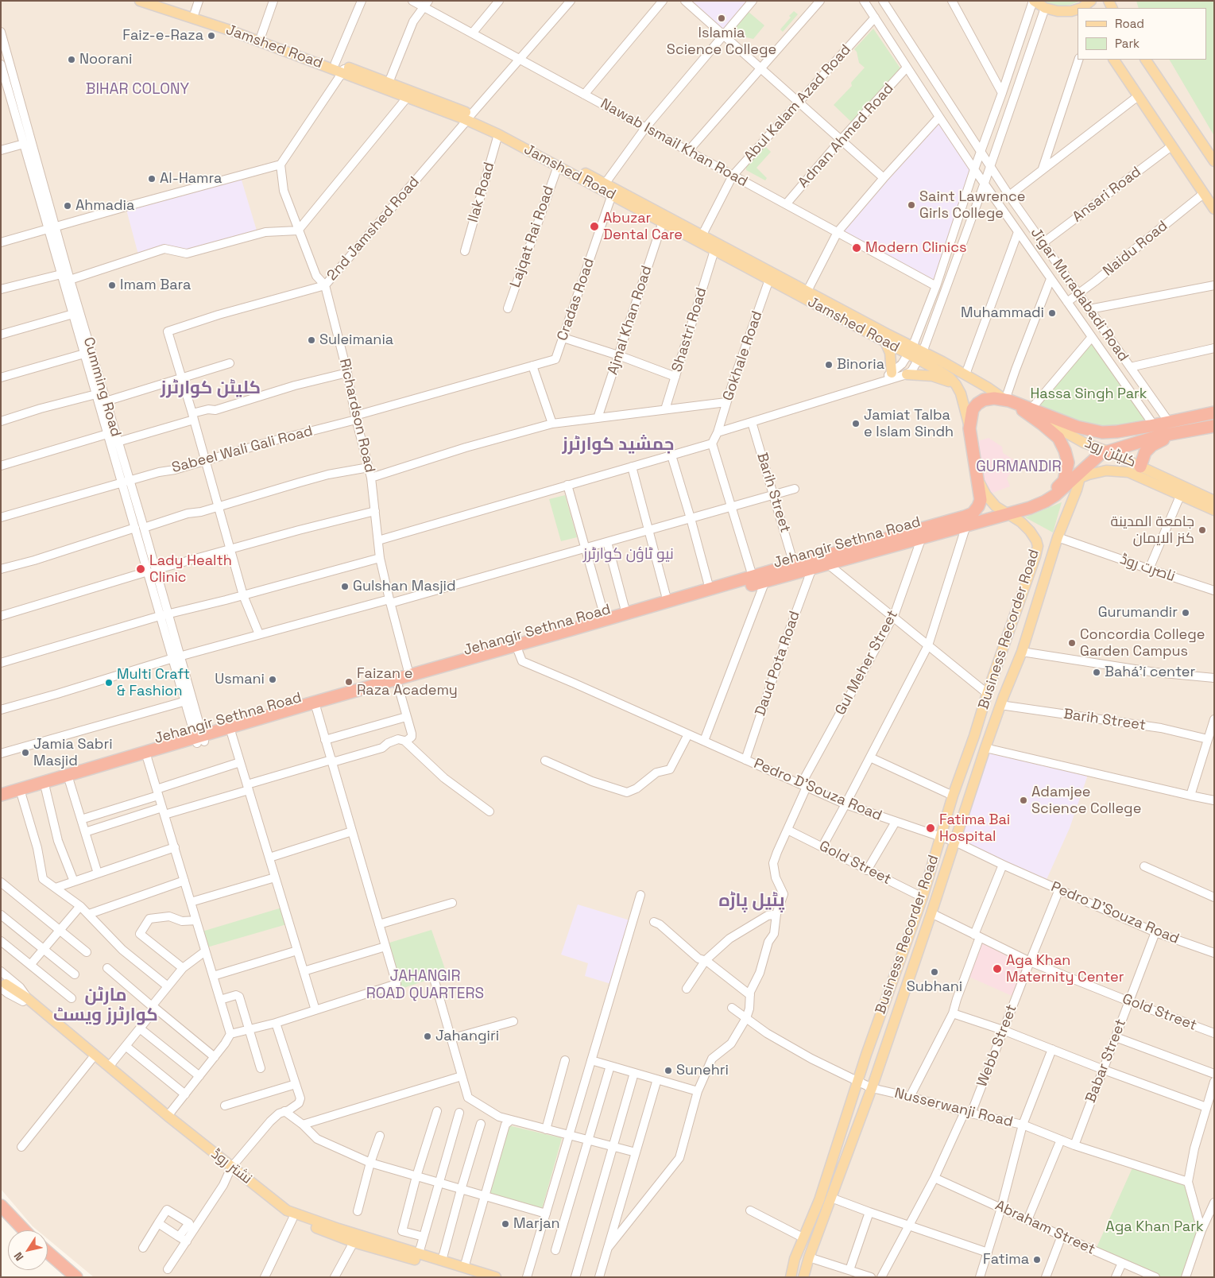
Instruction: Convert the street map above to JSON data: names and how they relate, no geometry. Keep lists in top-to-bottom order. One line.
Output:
{"streets":{"highway":["Jehangir Sethna Road"],"main road":["Jamshed Road","کلیٹن روڈ","Business Recorder Road","نشتر روڈ"],"street":["Abul Kalam Azad Road","Adnan Ahmed Road","Nawab Ismail Khan Road","Ilak Road","Ansari Road","2nd Jamshed Road","Lajqat Rai Road","Naidu Road","Jigar Muradabadi Road","Cradas Road","Ajmal Khan Road","Shastri Road","Gokhale Road","Cumming Road","Richardson Road","Sabeel Wali Gali Road","Barih Street","ناصرت روڈ","Gul Meher Street","Daud Pota Road","Pedro D'Souza Road","Gold Street","Webb Street","Babar Street","Nusserwanji Road","Abraham Street"]},"crossings":[["Jamshed Road","Abul Kalam Azad Road"],["Jamshed Road","Ilak Road"],["Jamshed Road","2nd Jamshed Road"],["Jamshed Road","Lajqat Rai Road"],["Jamshed Road","Cradas Road"],["Jamshed Road","Ajmal Khan Road"],["Jamshed Road","Shastri Road"],["Jamshed Road","Gokhale Road"],["Jamshed Road","کلیٹن روڈ"],["Jamshed Road","Business Recorder Road"],["Abul Kalam Azad Road","Nawab Ismail Khan Road"],["Abul Kalam Azad Road","Jigar Muradabadi Road"],["Adnan Ahmed Road","Nawab Ismail Khan Road"],["Adnan Ahmed Road","Jigar Muradabadi Road"],["Nawab Ismail Khan Road","2nd Jamshed Road"],["Ansari Road","Jigar Muradabadi Road"],["2nd Jamshed Road","Richardson Road"],["Naidu Road","Jigar Muradabadi Road"],["Cradas Road","Sabeel Wali Gali Road"],["Cumming Road","Sabeel Wali Gali Road"],["Cumming Road","Jehangir Sethna Road"],["Richardson Road","Sabeel Wali Gali Road"],["Richardson Road","Jehangir Sethna Road"],["کلیٹن روڈ","Business Recorder Road"],["Barih Street","Jehangir Sethna Road"],["Barih Street","Business Recorder Road"],["Jehangir Sethna Road","Gul Meher Street"],["Jehangir Sethna Road","Daud Pota Road"],["Jehangir Sethna Road","Pedro D'Souza Road"],["ناصرت روڈ","Business Recorder Road"],["Business Recorder Road","Pedro D'Souza Road"],["Business Recorder Road","Gold Street"],["Business Recorder Road","Nusserwanji Road"],["Gul Meher Street","Pedro D'Souza Road"],["Gul Meher Street","Gold Street"],["Gul Meher Street","Nusserwanji Road"],["Daud Pota Road","Pedro D'Souza Road"],["Pedro D'Souza Road","Webb Street"],["Pedro D'Souza Road","Babar Street"],["Gold Street","Webb Street"],["Gold Street","Babar Street"],["Webb Street","Nusserwanji Road"],["Webb Street","Abraham Street"],["Babar Street","Nusserwanji Road"]],"districts":["BIHAR COLONY","کلیٹن کوارٹرز","جمشید کوارٹرز","GURMANDIR","نیو ٹاؤن کوارٹرز","پٹیل پاڑہ","JAHANGIR ROAD QUARTERS","مارٹن کوارٹرز ویسٹ"],"parks":["Hassa Singh Park","Aga Khan Park"],"places":["Islamia Science College","Faiz-e-Raza","Noorani","Al-Hamra","Saint Lawrence Girls College","Ahmadia","Abuzar Dental Care","Modern Clinics","Imam Bara","Muhammadi","Suleimania","Binoria","Jamiat Talba e Islam Sindh","جامعة المدينة كنز الايمان","Lady Health Clinic","Gulshan Masjid","Gurumandir","Concordia College Garden Campus","Bahá'í center","Usmani","Faizan e Raza Academy","Multi Craft & Fashion","Jamia Sabri Masjid","Adamjee Science College","Fatima Bai Hospital","Aga Khan Maternity Center","Subhani","Jahangiri","Sunehri","Marjan","Fatima"],"legend":["Road","Park"],"north":"bottom left"}
